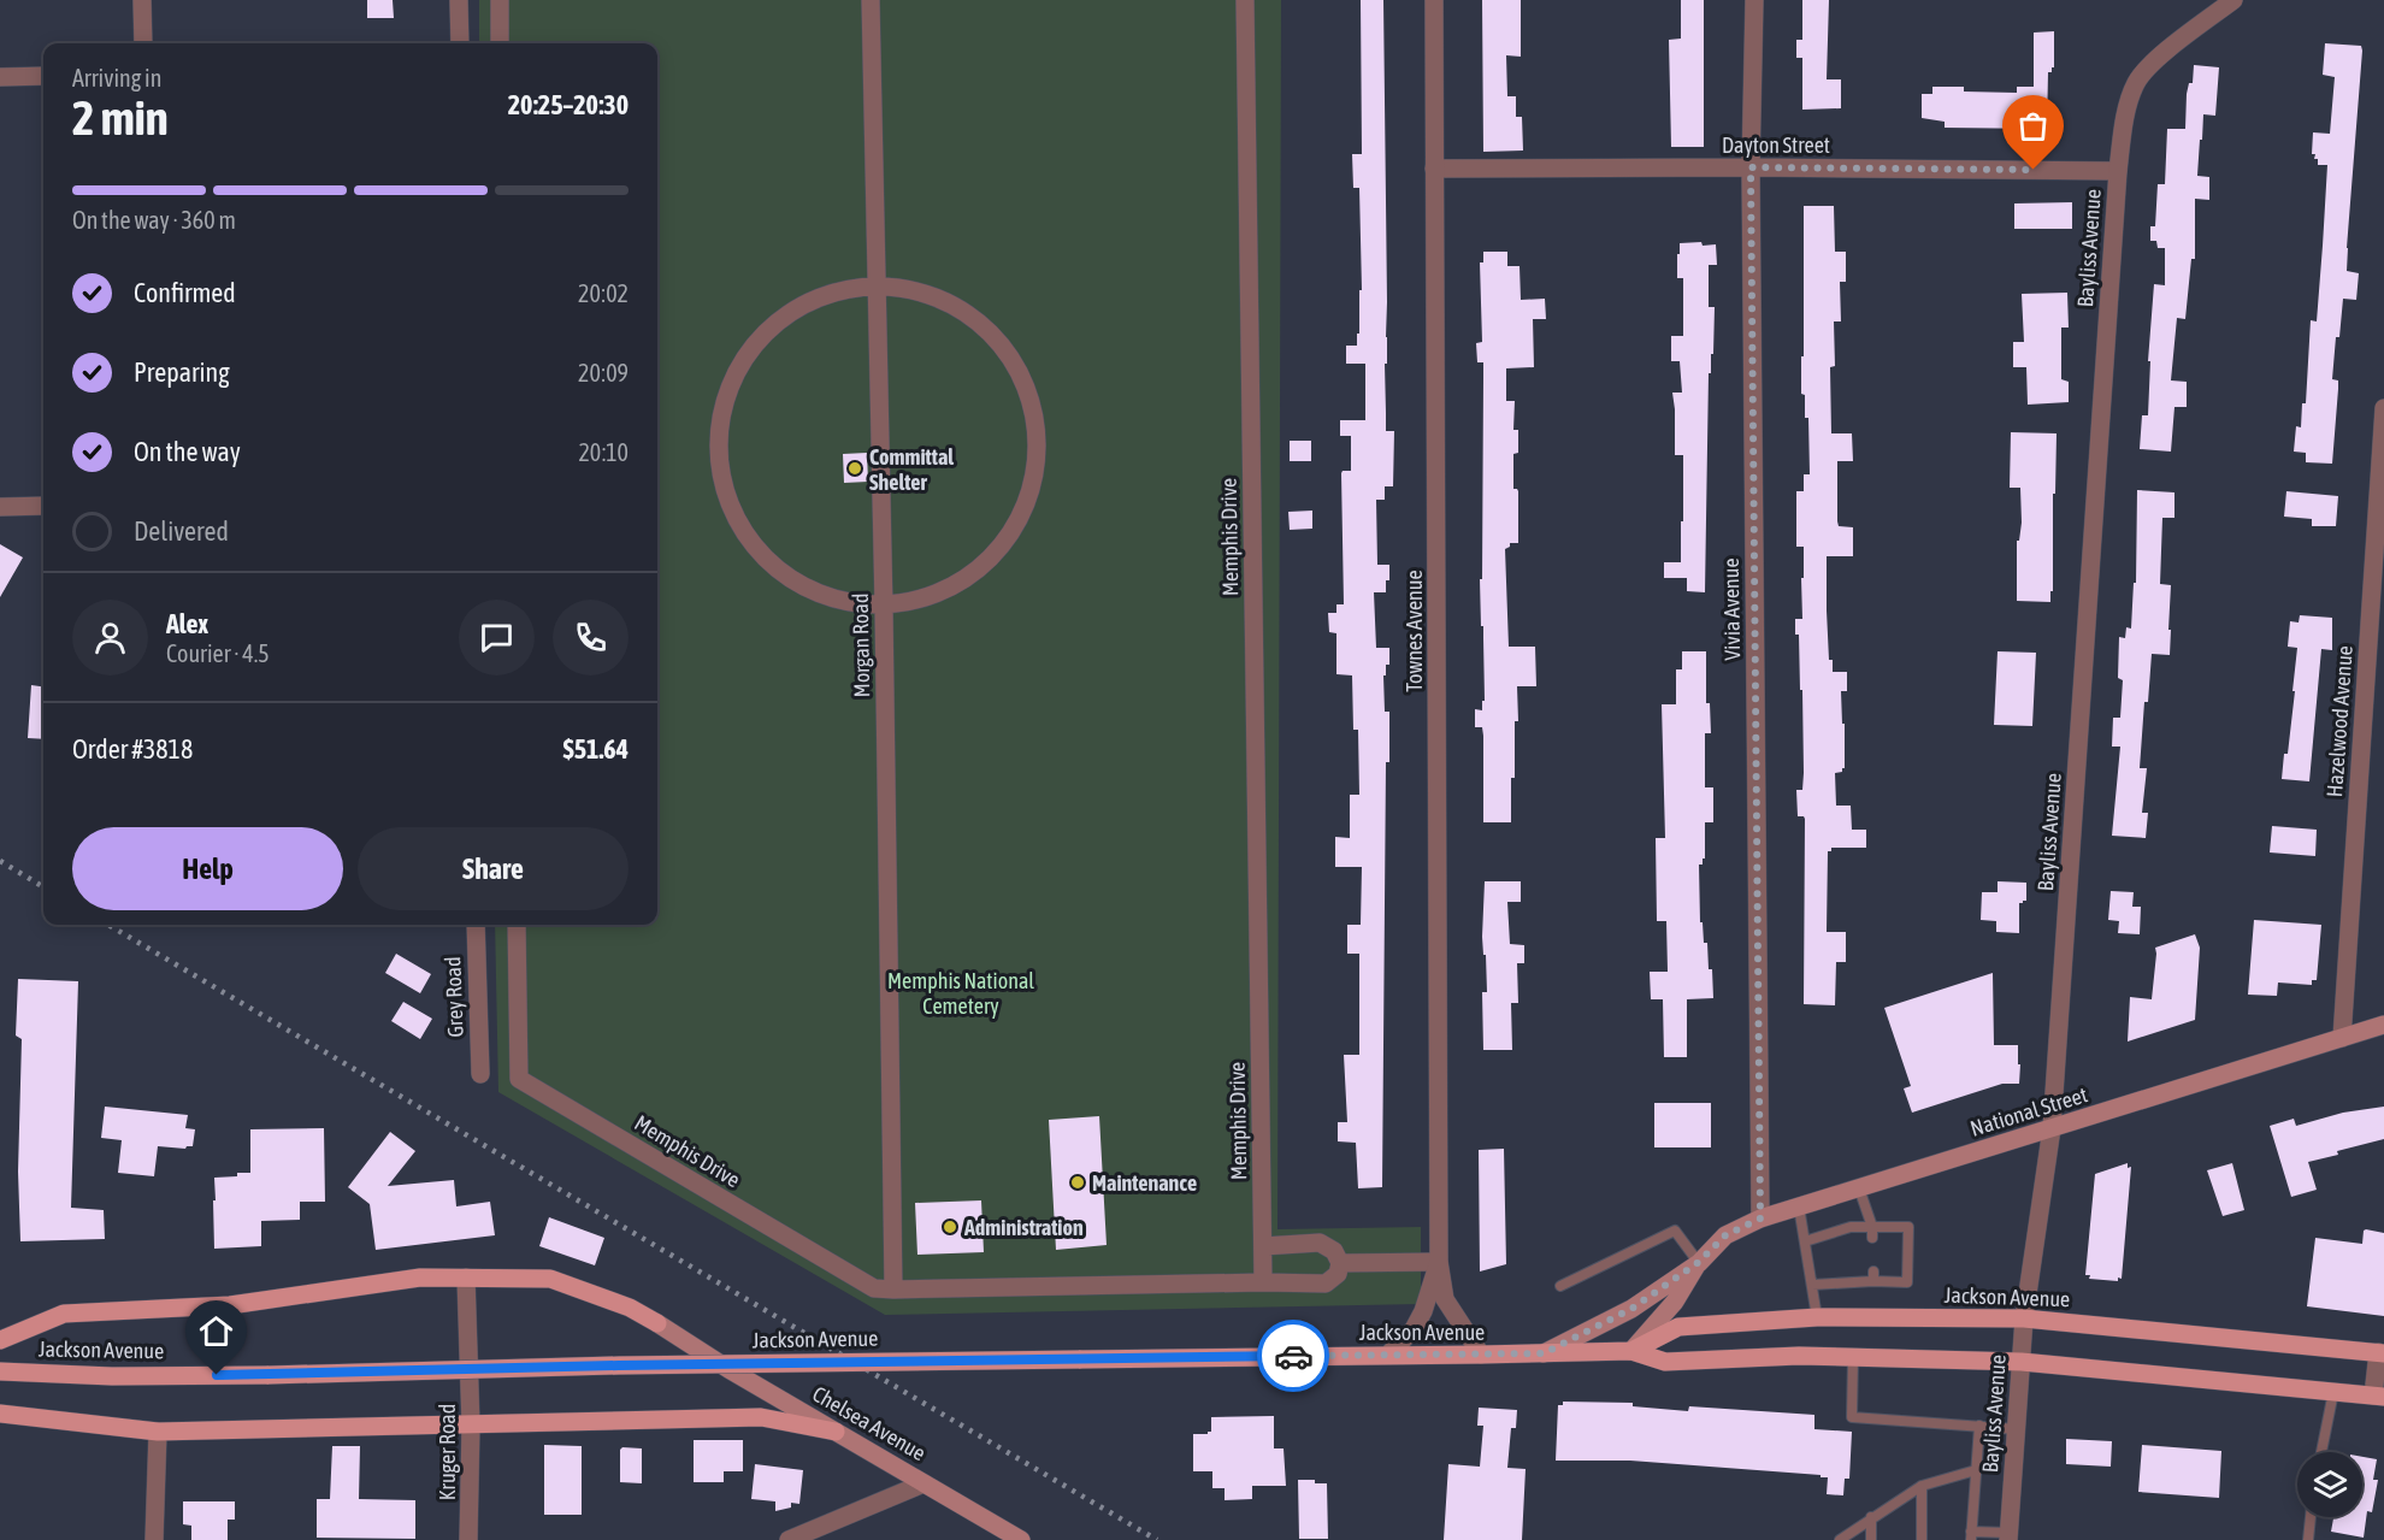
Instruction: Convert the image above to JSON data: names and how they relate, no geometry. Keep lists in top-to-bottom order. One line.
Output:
{"streets":{"main road":["National Street","Jackson Avenue","Chelsea Avenue"],"street":["Dayton Street","Bayliss Avenue","Memphis Drive","Vivia Avenue","Townes Avenue","Morgan Road","Hazelwood Avenue","Grey Road","Kruger Road"]},"crossings":[["Dayton Street","Bayliss Avenue"],["Dayton Street","Vivia Avenue"],["Dayton Street","Townes Avenue"],["Bayliss Avenue","National Street"],["Bayliss Avenue","Jackson Avenue"],["Memphis Drive","Morgan Road"],["Vivia Avenue","National Street"],["Townes Avenue","Jackson Avenue"],["Hazelwood Avenue","National Street"],["National Street","Jackson Avenue"],["Chelsea Avenue","Kruger Road"]],"parks":["Memphis National Cemetery"],"places":["Committal Shelter","Maintenance","Administration"],"page":{"heading":["2 min","Arriving in","20:25–20:30"],"panel":["Alex","Courier · 4.5","Order #3818","$51.64"],"bar":"On the way · 360 m","list":[["Confirmed","20:02"],["Preparing","20:09"],["On the way","20:10"],"Delivered"],"buttons":["Help","Share"]}}
